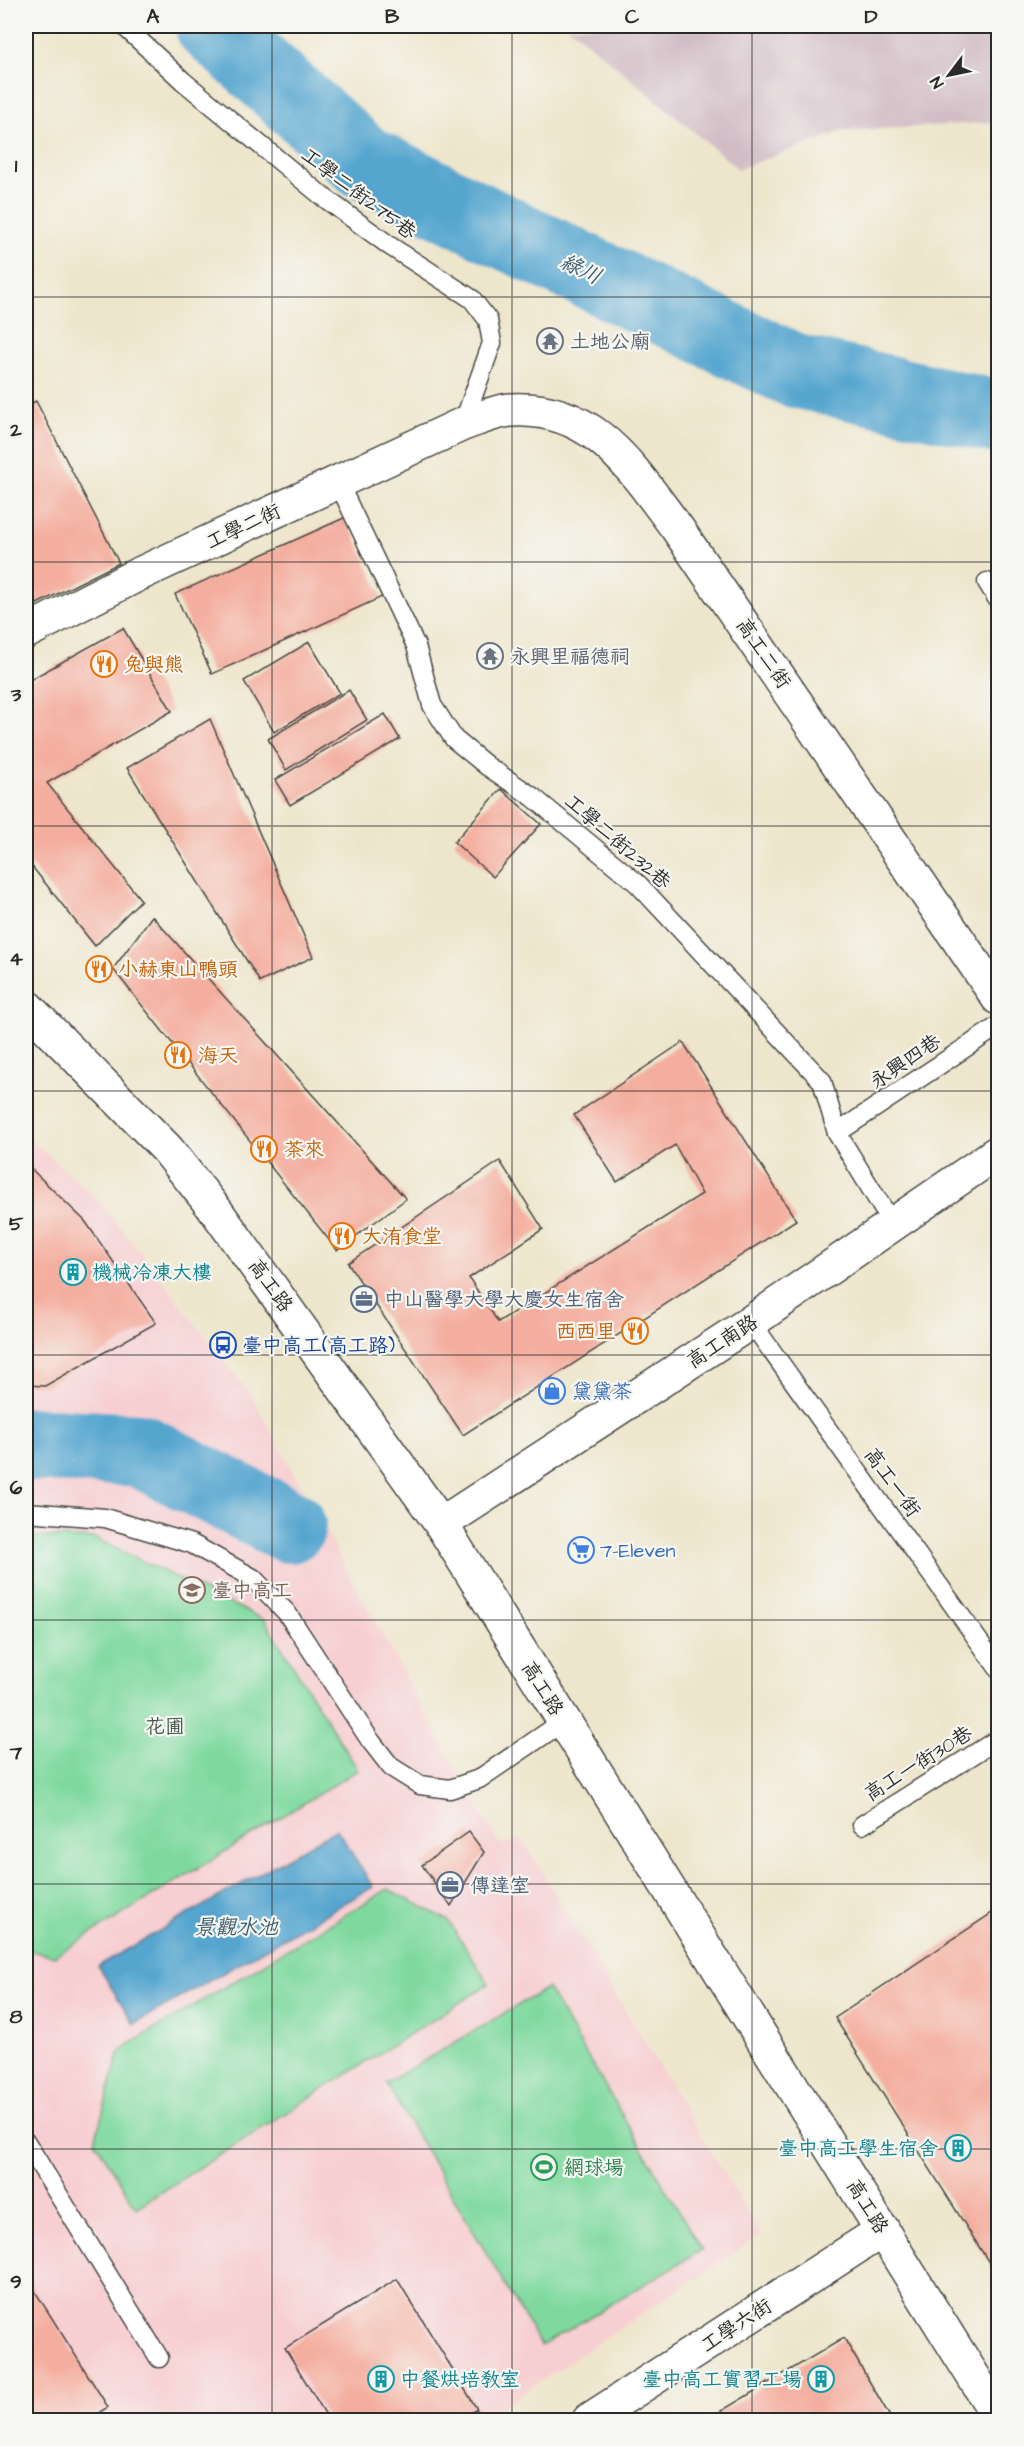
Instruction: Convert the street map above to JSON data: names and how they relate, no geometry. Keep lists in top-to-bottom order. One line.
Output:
{"streets":{"street":["工學二街","高工二街","高工路","高工南路","工學六街"],"lane":["工學二街275巷","工學二街232巷","永興四巷","高工一街","高工一街30巷"]},"crossings":[["工學二街275巷","工學二街"],["工學二街275巷","高工二街"],["工學二街","高工二街"],["工學二街","工學二街232巷"],["工學二街232巷","永興四巷"],["工學二街232巷","高工南路"],["高工路","高工南路"],["高工路","工學六街"],["高工南路","高工一街"]],"water":["綠川","景觀水池"],"parks":["花圃"],"places":{"temple":["土地公廟","永興里福德祠"],"restaurant":["兔與熊","小赫東山鴨頭","海天","茶來","大洧食堂","西西里"],"building":["機械冷凍大樓","臺中高工學生宿舍","中餐烘培教室","臺中高工實習工場"],"office":["中山醫學大學大慶女生宿舍","傳達室"],"bus stop":["臺中高工(高工路)"],"shop":["黛黛茶"],"supermarket":["7-Eleven"],"school or university":["臺中高工"],"sports":["網球場"]},"north":"bottom left","grid":{"columns":["A","B","C","D"],"rows":["1","2","3","4","5","6","7","8","9"]}}
